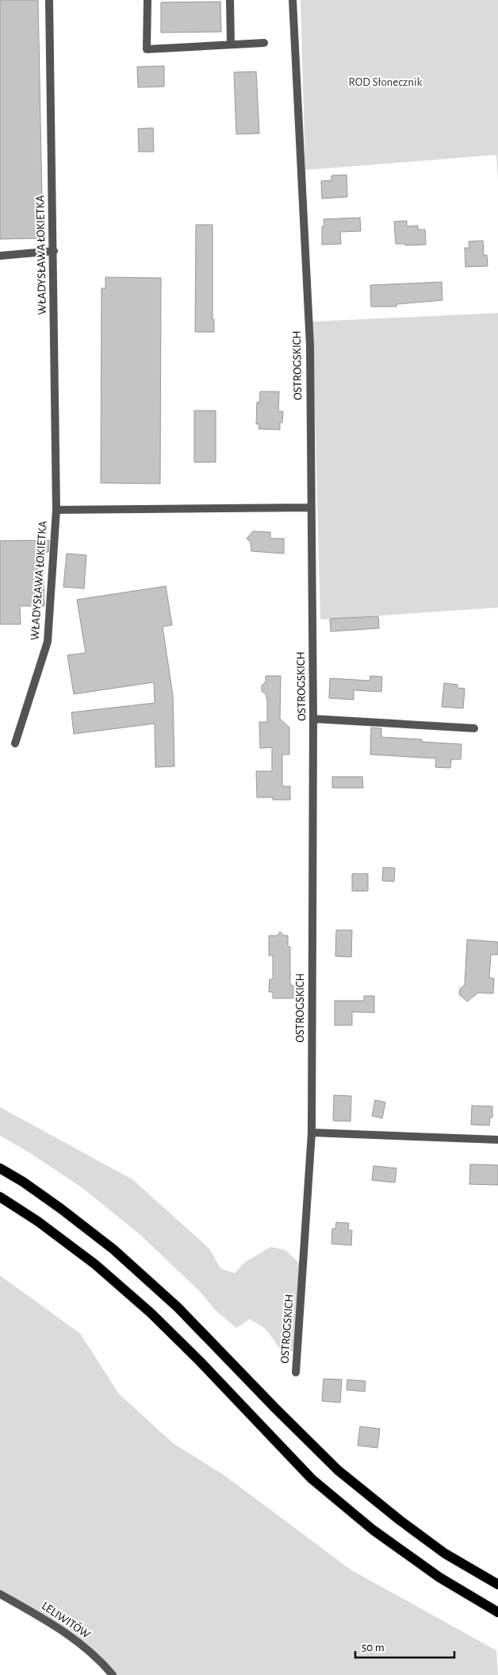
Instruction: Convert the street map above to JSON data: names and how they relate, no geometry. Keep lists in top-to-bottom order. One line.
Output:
{"streets":{"street":["WŁADYSŁAWA ŁOKIETKA","OSTROGSKICH","LELIWITÓW"]},"crossings":[["WŁADYSŁAWA ŁOKIETKA","OSTROGSKICH"]],"parks":["ROD Słonecznik"],"scale_bar":"50 m"}
